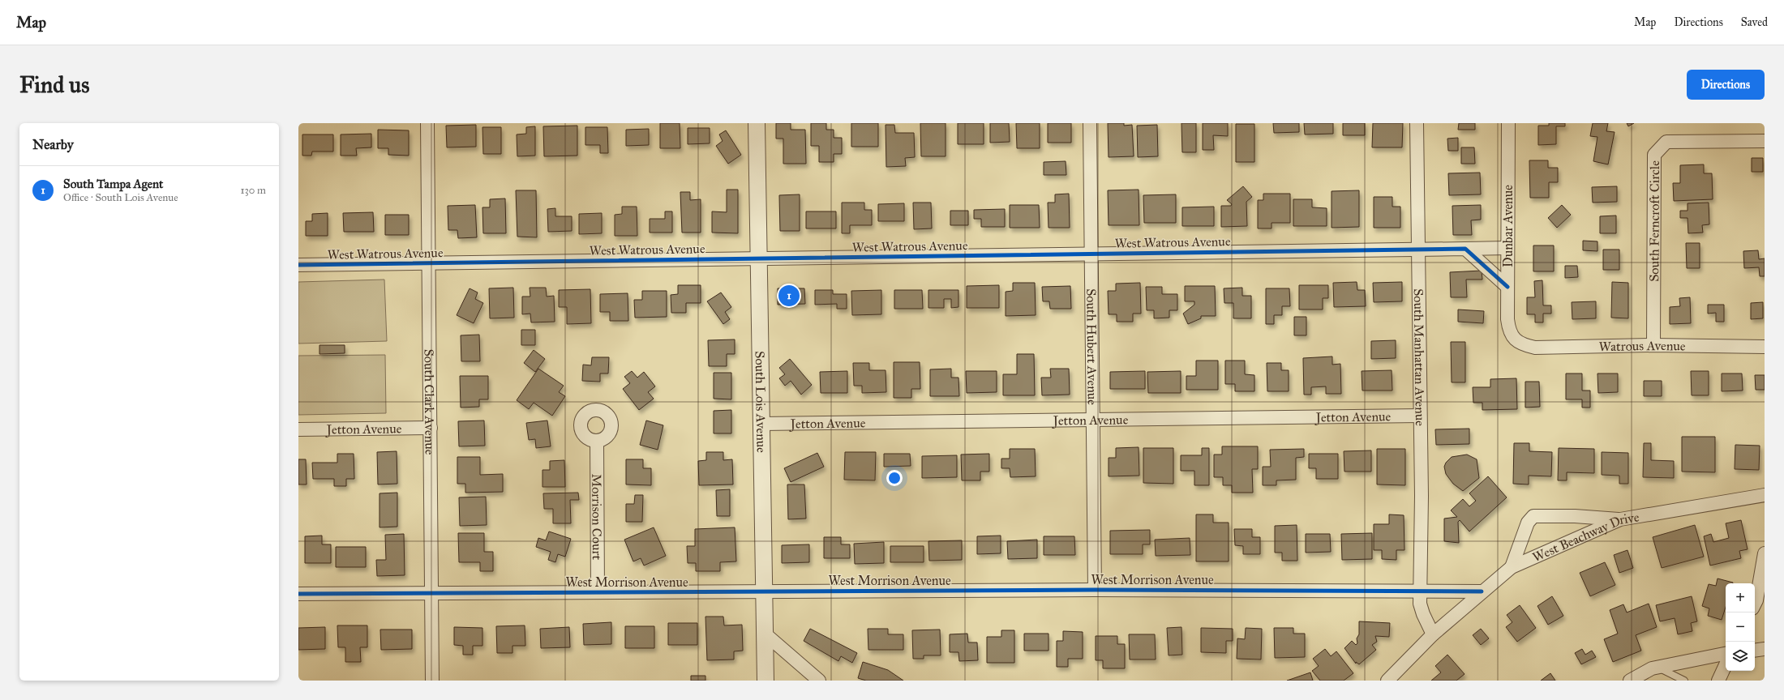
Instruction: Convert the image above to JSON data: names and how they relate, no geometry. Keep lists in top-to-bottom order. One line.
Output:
{"streets":{"street":["South Ferncroft Circle","Dunbar Avenue","West Watrous Avenue","Watrous Avenue","South Hubert Avenue","South Manhattan Avenue","South Clark Avenue","South Lois Avenue","Jetton Avenue","Morrison Court","West Beachway Drive","West Morrison Avenue"]},"crossings":[["South Ferncroft Circle","Watrous Avenue"],["Dunbar Avenue","West Watrous Avenue"],["Dunbar Avenue","Watrous Avenue"],["West Watrous Avenue","South Hubert Avenue"],["West Watrous Avenue","South Manhattan Avenue"],["West Watrous Avenue","South Clark Avenue"],["West Watrous Avenue","South Lois Avenue"],["South Hubert Avenue","Jetton Avenue"],["South Hubert Avenue","West Morrison Avenue"],["South Manhattan Avenue","Jetton Avenue"],["South Manhattan Avenue","West Morrison Avenue"],["South Clark Avenue","Jetton Avenue"],["South Clark Avenue","West Morrison Avenue"],["South Lois Avenue","Jetton Avenue"],["South Lois Avenue","West Morrison Avenue"],["Morrison Court","West Morrison Avenue"],["West Beachway Drive","West Morrison Avenue"]],"page":{"header":"Map","nav":["Map","Directions","Saved"],"buttons":"Directions","title":"Find us","heading":"Nearby","list":[{"mark":"1","name":"South Tampa Agent","note":"Office · South Lois Avenue","value":"130 m"}],"pins":"1","map_buttons":["+","−"]}}
